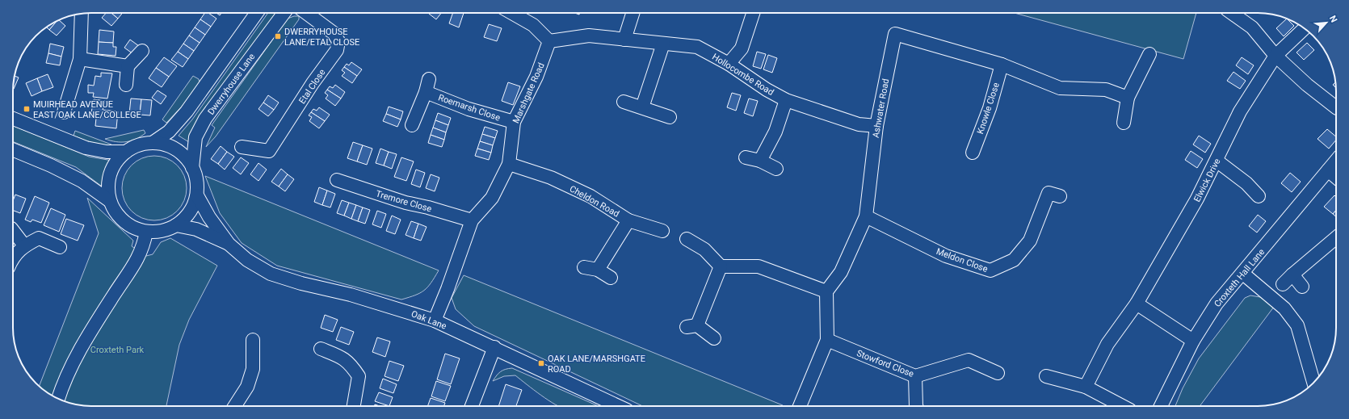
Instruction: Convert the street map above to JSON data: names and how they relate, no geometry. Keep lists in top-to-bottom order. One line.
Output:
{"streets":{"street":["Hollocombe Road","Dwerryhouse Lane","Etal Close","Marshgate Road","Roemarsh Close","Ashwater Road","Knowle Close","Elwick Drive","Tremore Close","Cheldon Road","Meldon Close","Croxteth Hall Lane","Oak Lane","Stowford Close"]},"crossings":[["Hollocombe Road","Marshgate Road"],["Hollocombe Road","Ashwater Road"],["Dwerryhouse Lane","Oak Lane"],["Marshgate Road","Roemarsh Close"],["Marshgate Road","Tremore Close"],["Marshgate Road","Cheldon Road"],["Marshgate Road","Oak Lane"],["Ashwater Road","Knowle Close"],["Ashwater Road","Meldon Close"]],"parks":["Croxteth Park"],"places":{"transit":["DWERRYHOUSE LANE/ETAL CLOSE","MUIRHEAD AVENUE EAST/OAK LANE/COLLEGE","OAK LANE/MARSHGATE ROAD"]},"north":"top right"}
